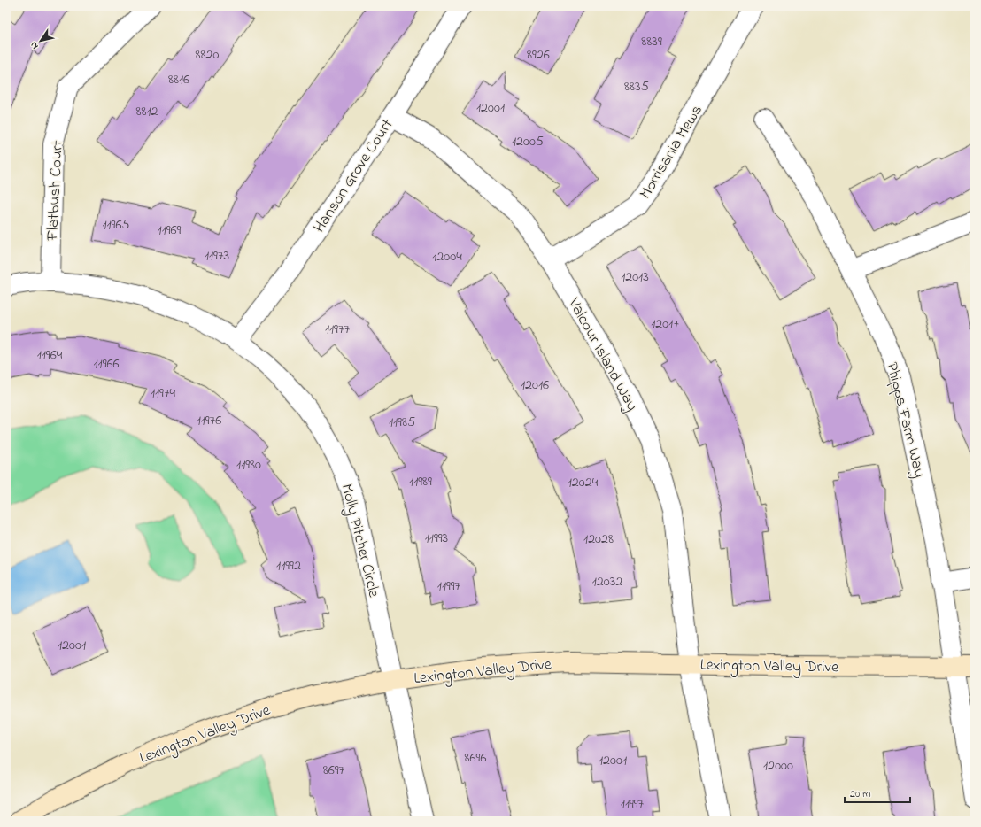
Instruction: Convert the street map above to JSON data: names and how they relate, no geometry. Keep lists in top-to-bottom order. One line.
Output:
{"streets":{"street":["Morrisania Mews","Hanson Grove Court","Flatbush Court","Valcour Island Way","Phipps Farm Way","Molly Pitcher Circle","Lexington Valley Drive"]},"crossings":[["Morrisania Mews","Valcour Island Way"],["Hanson Grove Court","Valcour Island Way"],["Hanson Grove Court","Molly Pitcher Circle"],["Flatbush Court","Molly Pitcher Circle"],["Valcour Island Way","Lexington Valley Drive"],["Phipps Farm Way","Lexington Valley Drive"],["Molly Pitcher Circle","Lexington Valley Drive"]],"house_numbers":["8839","8820","8926","8816","8835","12001","8812","12005","11965","11969","11973","12004","12013","12017","11977","11964","11966","12016","11974","11976","11985","11980","11989","12024","11993","12028","11992","12032","11997","12001","8696","12001","12000","8697","11997"],"scale_bar":"20 m","north":"bottom left"}
